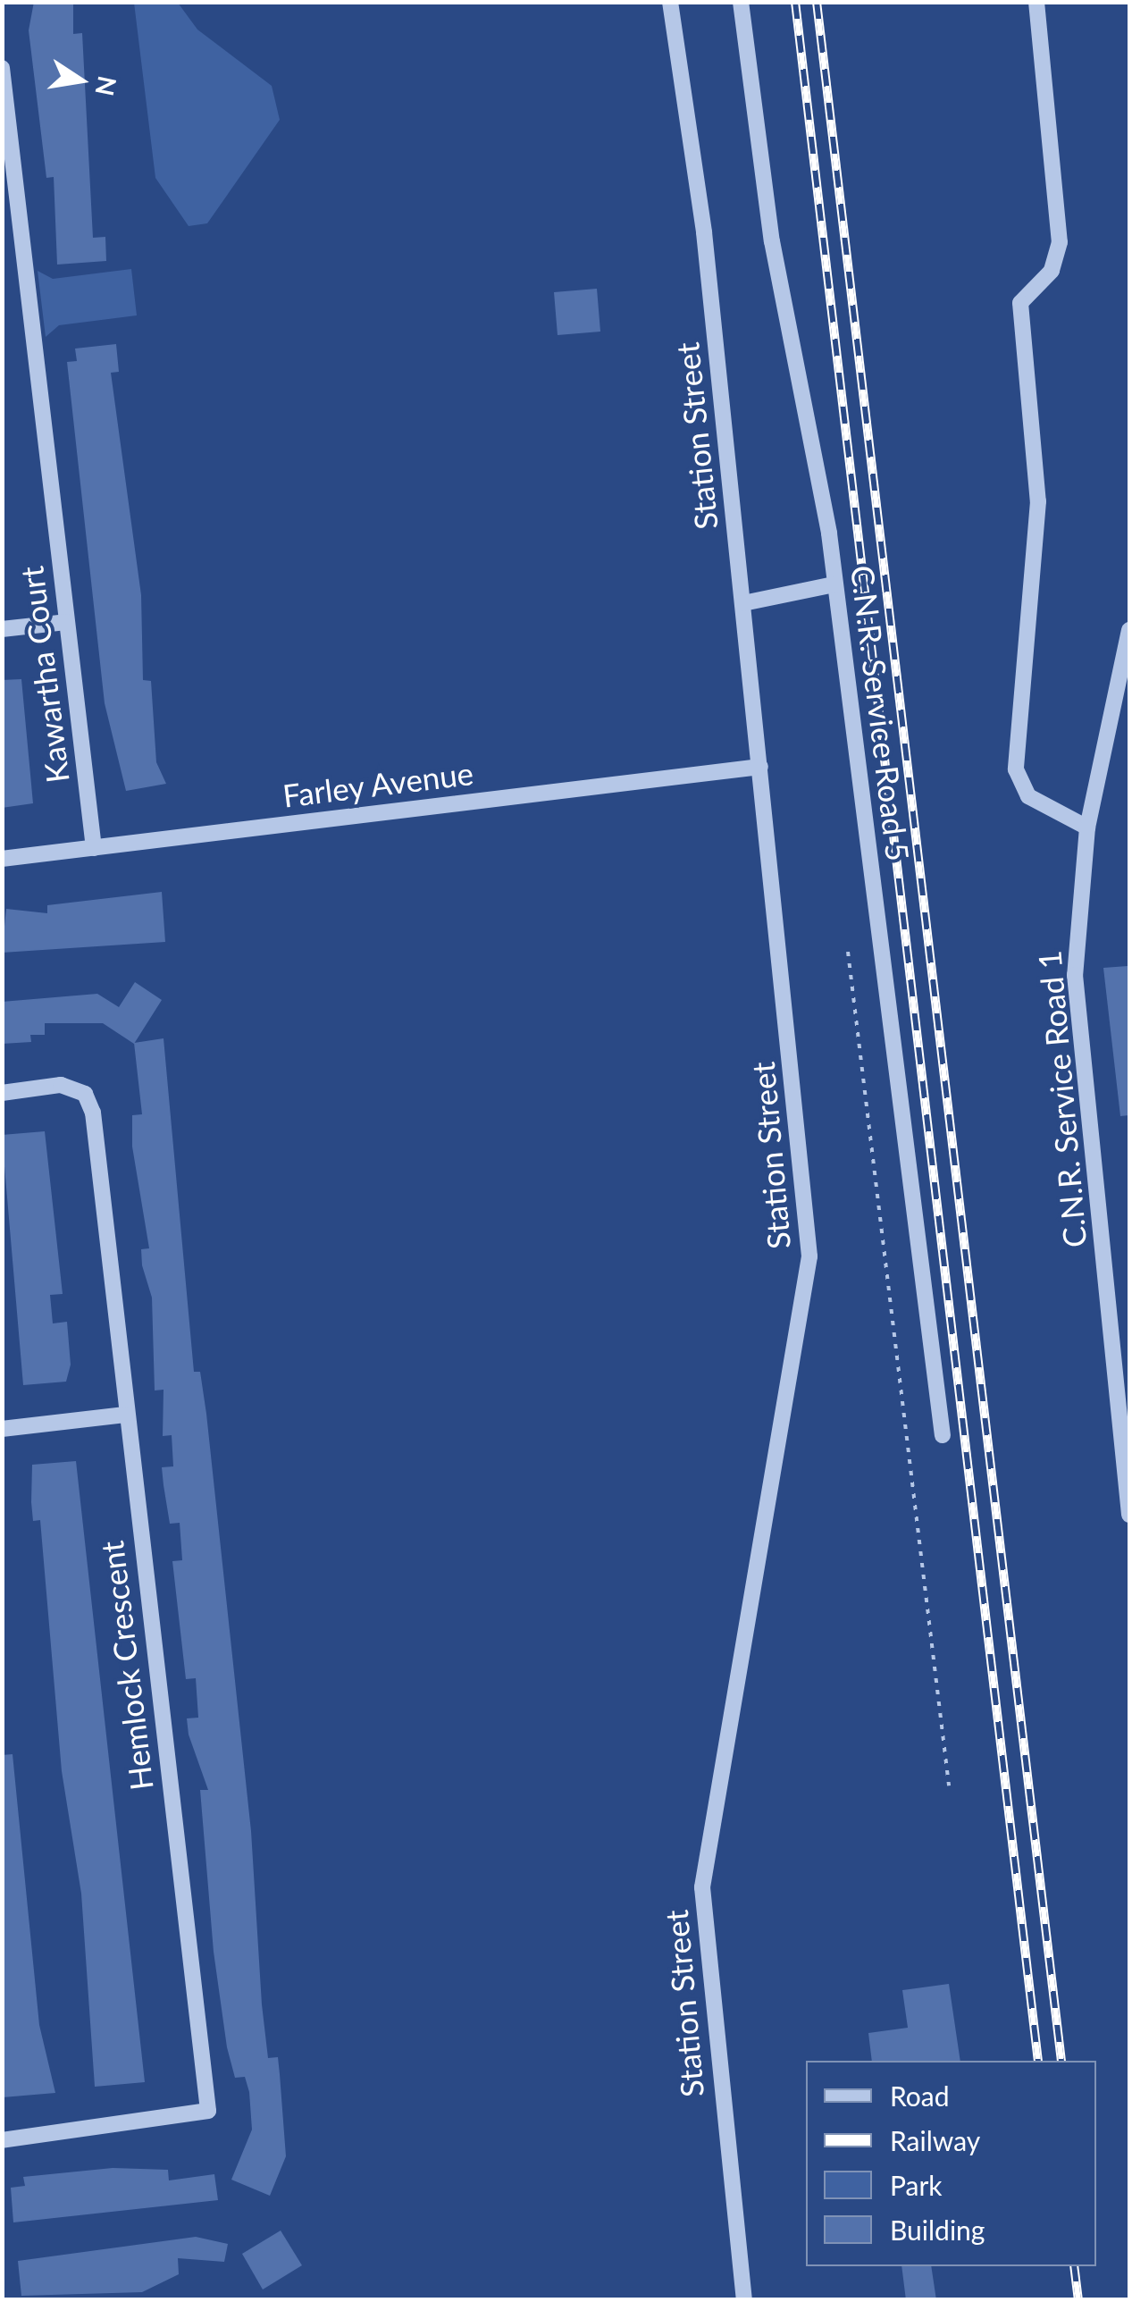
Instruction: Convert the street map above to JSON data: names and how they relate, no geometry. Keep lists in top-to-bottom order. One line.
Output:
{"streets":{"street":["Station Street","Kawartha Court","C.N.R. Service Road 5","Farley Avenue","C.N.R. Service Road 1","Hemlock Crescent"]},"crossings":[["Station Street","Farley Avenue"],["Kawartha Court","Farley Avenue"]],"legend":["Road","Railway","Park","Building"],"north":"right"}
